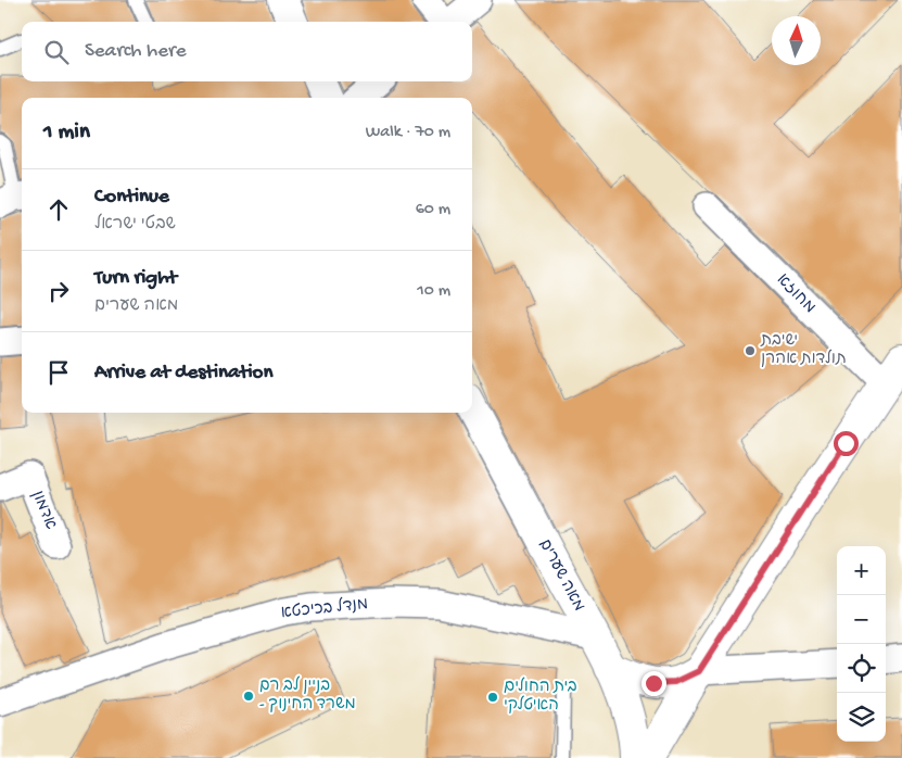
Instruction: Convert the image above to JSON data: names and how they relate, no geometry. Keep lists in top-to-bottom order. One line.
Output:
{"streets":{"street":["מחוזא","אדמון","מאה שערים","מנדל בכיכטא"]},"crossings":[["מאה שערים","מנדל בכיכטא"]],"places":["ישיבת תולדות אהרן","בניין לב רם - משרד החינוך","בית החולים האיטלקי"],"north":"top","page":{"search":"Search here","heading":["1 min","Walk · 70 m"],"list":[["Continue","שבטי ישראל","60 m"],["Turn right","מאה שערים","10 m"],"Arrive at destination"],"map_buttons":["+","−"]}}
